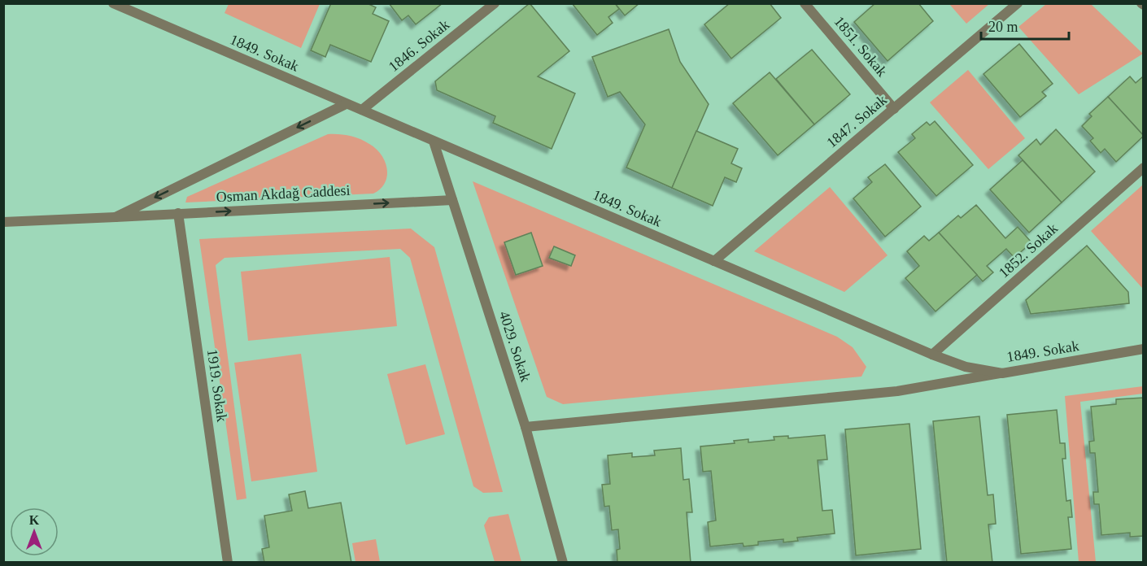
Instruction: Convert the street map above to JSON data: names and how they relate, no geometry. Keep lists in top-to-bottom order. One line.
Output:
{"streets":{"street":["1846. Sokak","1851. Sokak","1849. Sokak","1847. Sokak","Osman Akdağ Caddesi","1852. Sokak","4029. Sokak","1919. Sokak"]},"crossings":[["1846. Sokak","1849. Sokak"],["1851. Sokak","1847. Sokak"],["1849. Sokak","1847. Sokak"],["1849. Sokak","Osman Akdağ Caddesi"],["1849. Sokak","1852. Sokak"],["1849. Sokak","4029. Sokak"],["Osman Akdağ Caddesi","4029. Sokak"],["Osman Akdağ Caddesi","1919. Sokak"]],"scale_bar":"20 m","north":"top"}
